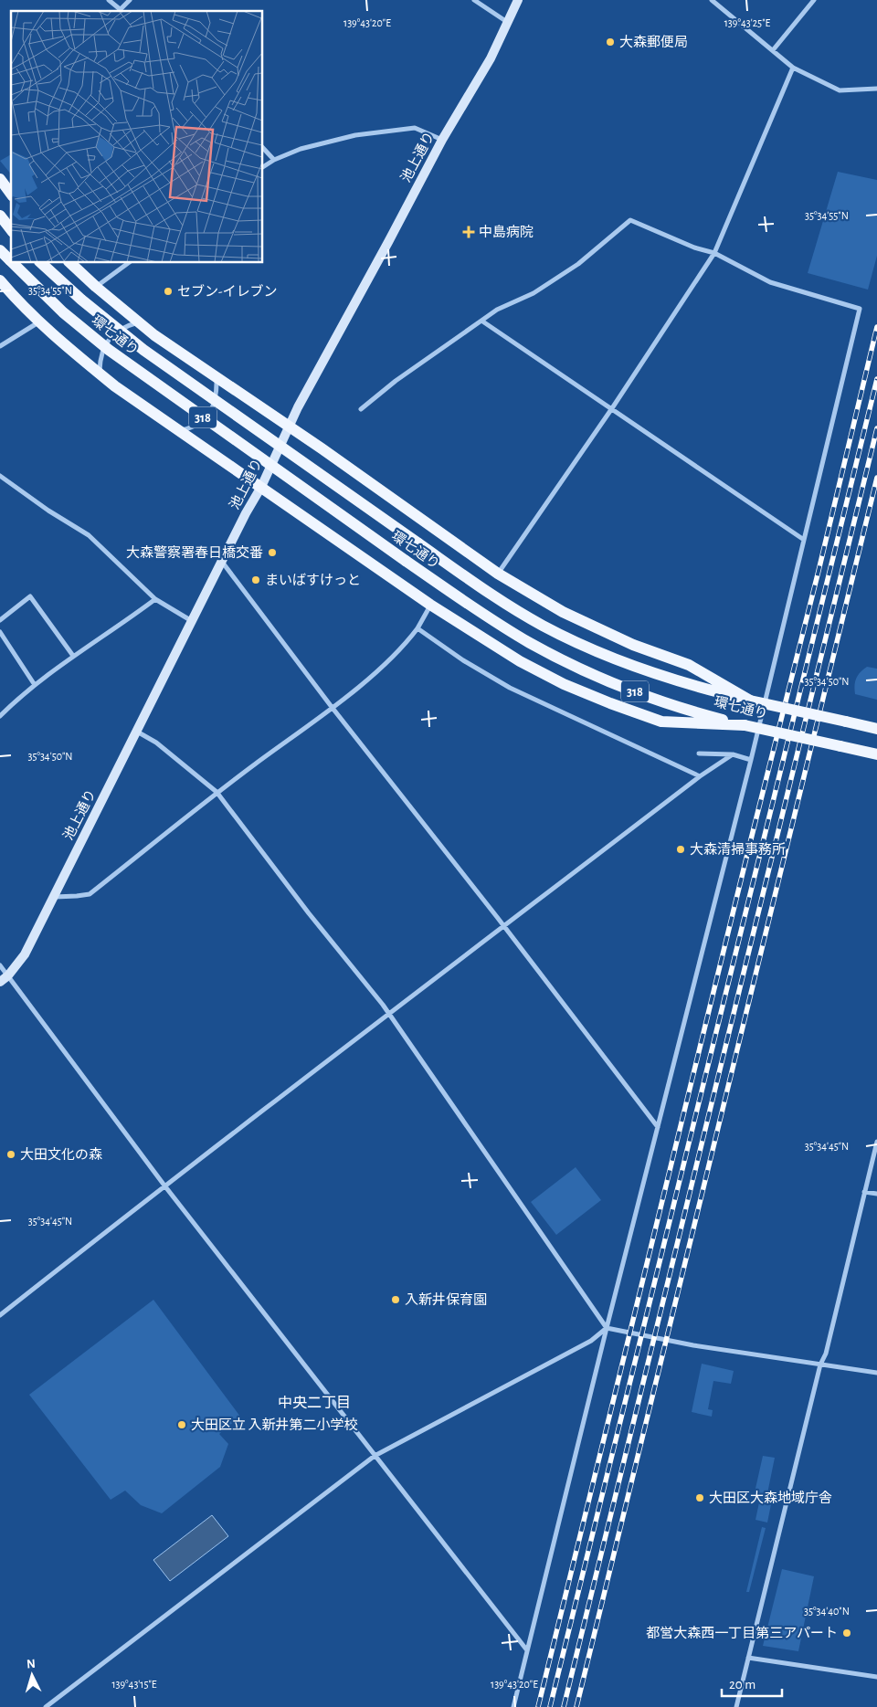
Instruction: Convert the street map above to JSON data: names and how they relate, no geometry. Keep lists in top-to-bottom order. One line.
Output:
{"streets":{"main road":["池上通り","環七通り","318"]},"districts":["中央二丁目"],"places":{"other":["大森郵便局","セブン-イレブン","大森警察署春日橋交番","まいばすけっと","大森清掃事務所","大田文化の森","入新井保育園","大田区立 入新井第二小学校","大田区大森地域庁舎","都営大森西一丁目第三アパート"],"health":["中島病院"]},"scale_bar":"20 m","north":"top","coordinates":["139°43'20\"E","139°43'25\"E","35°34'55\"N","35°34'50\"N","35°34'45\"N","35°34'40\"N","139°43'15\"E"]}
